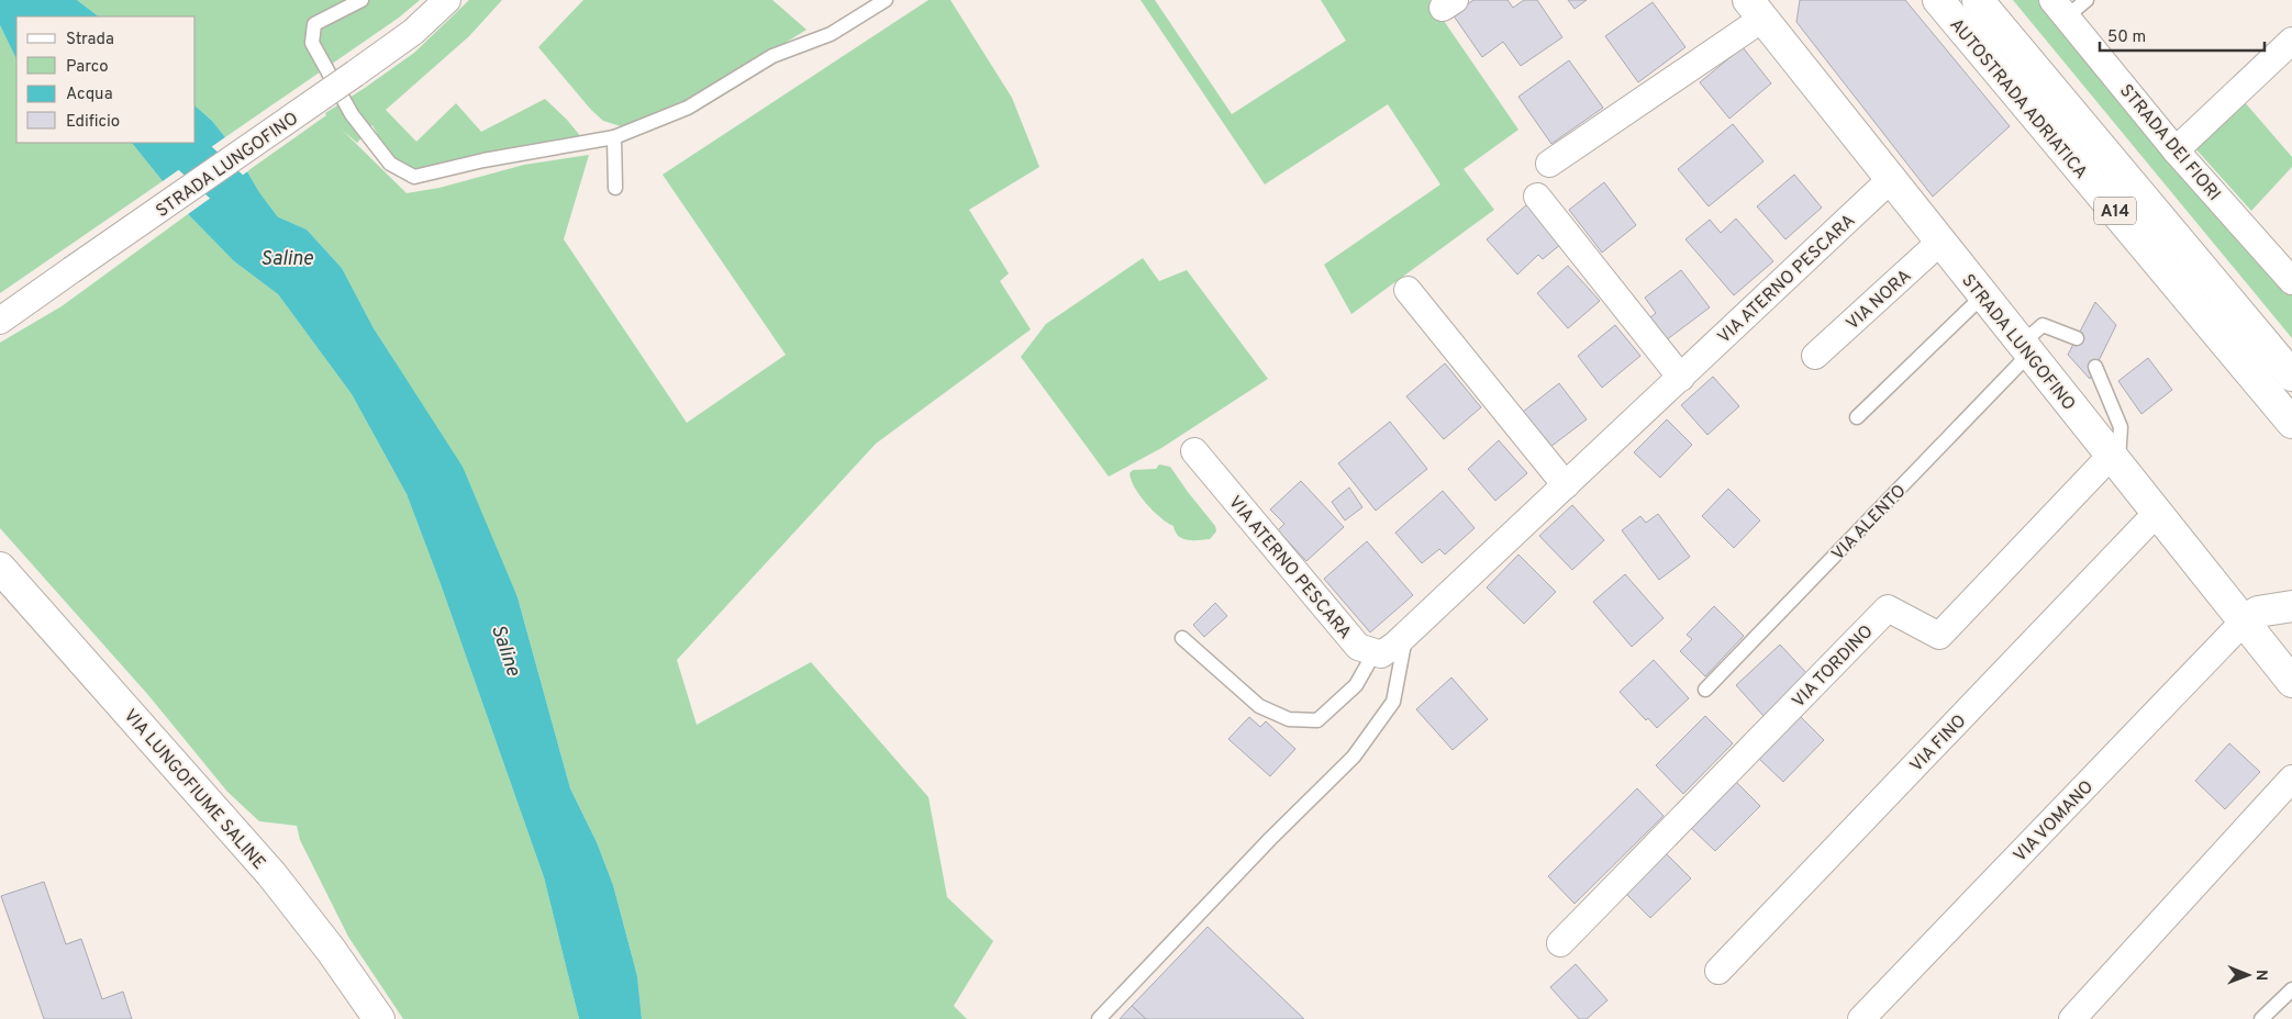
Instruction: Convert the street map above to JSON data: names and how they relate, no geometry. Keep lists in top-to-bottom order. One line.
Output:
{"streets":{"main road":["AUTOSTRADA ADRIATICA","STRADA LUNGOFINO","A14","VIA LUNGOFIUME SALINE"],"street":["STRADA DEI FIORI","VIA ATERNO PESCARA","VIA NORA","VIA TORDINO","VIA FINO","VIA VOMANO"],"lane":["VIA ALENTO"]},"crossings":[["STRADA LUNGOFINO","VIA ATERNO PESCARA"],["STRADA LUNGOFINO","VIA NORA"],["STRADA LUNGOFINO","VIA ALENTO"],["STRADA LUNGOFINO","VIA TORDINO"],["STRADA LUNGOFINO","VIA FINO"],["STRADA LUNGOFINO","VIA VOMANO"]],"water":["Saline"],"legend":["Strada","Parco","Acqua","Edificio"],"scale_bar":"50 m","north":"right"}
